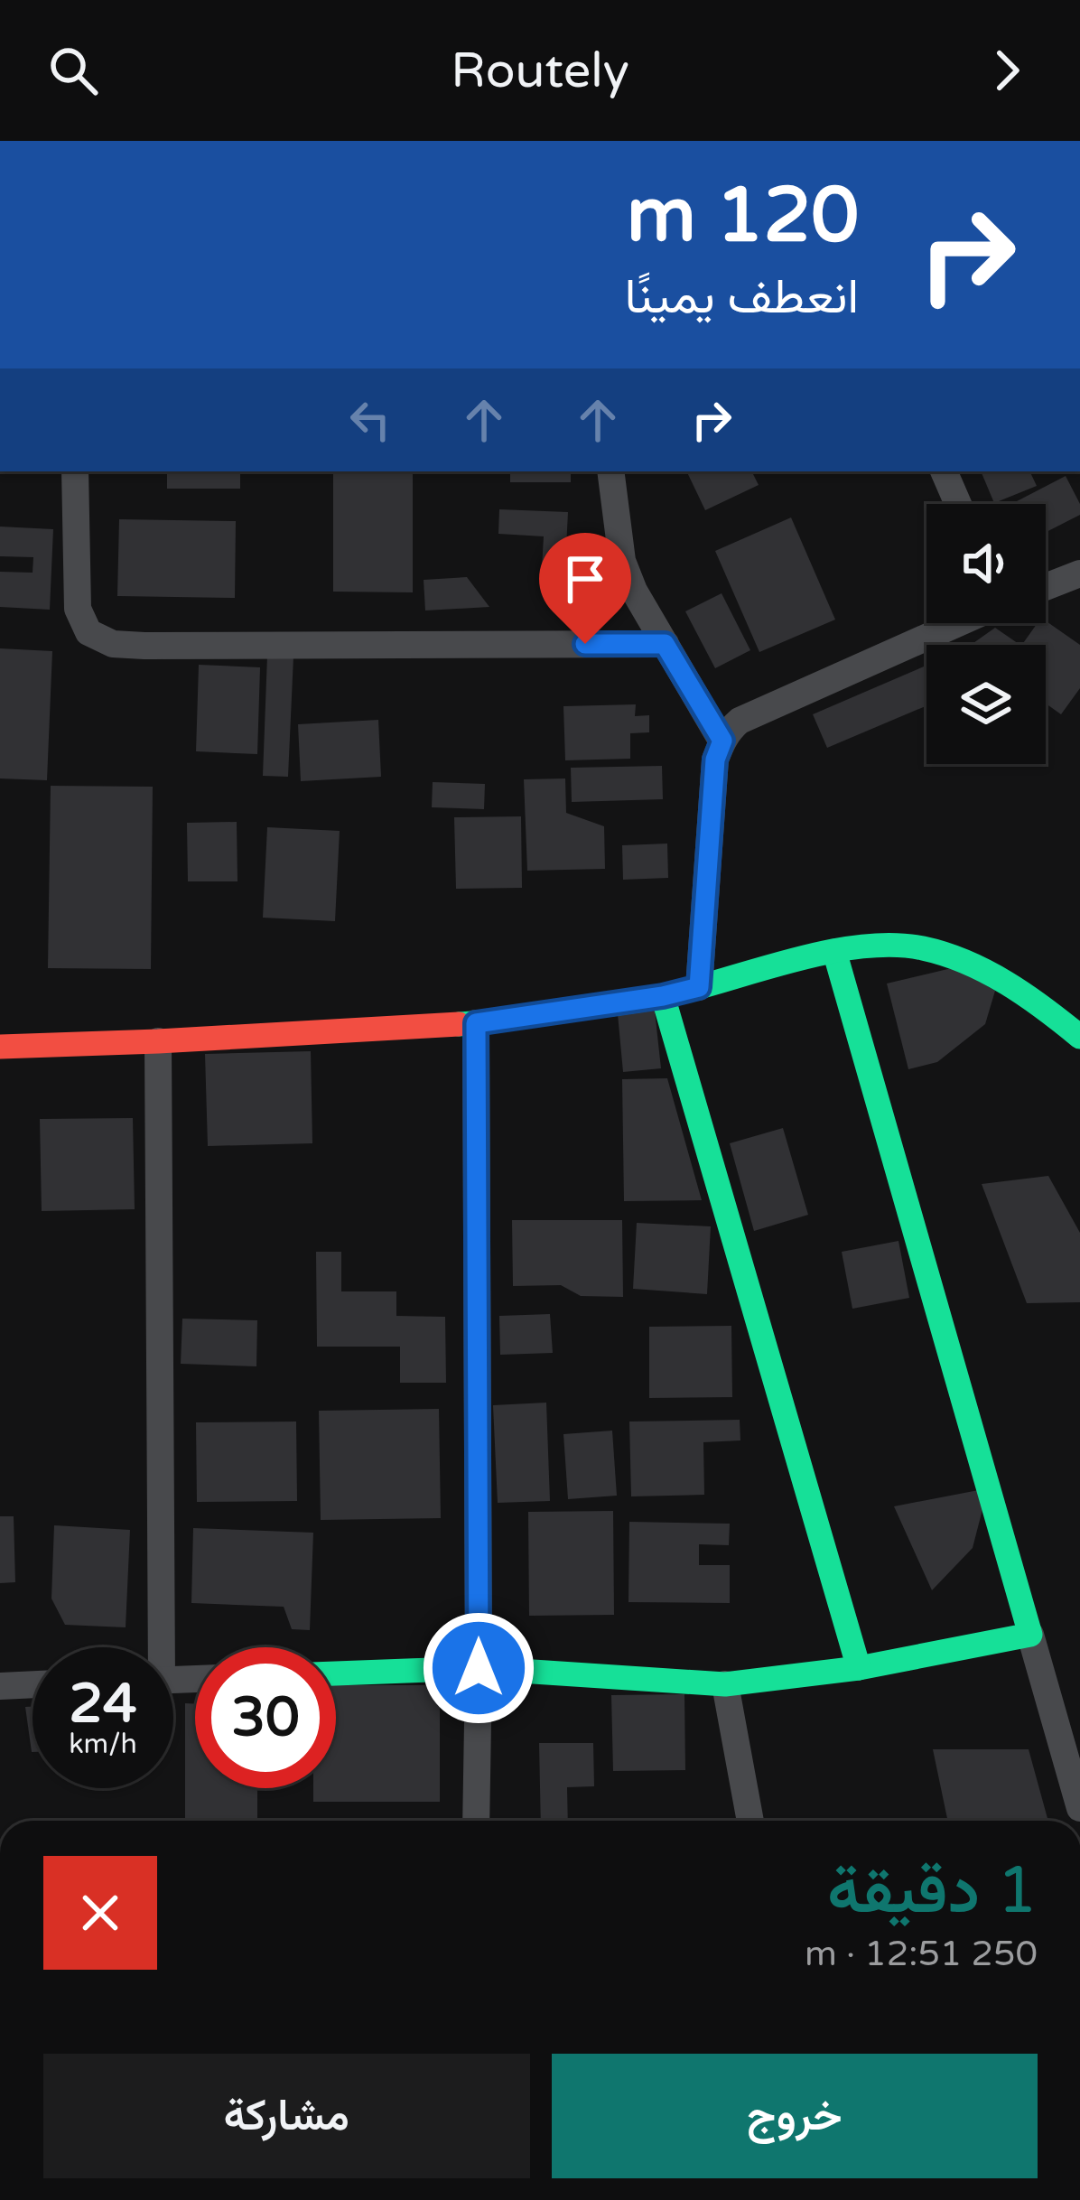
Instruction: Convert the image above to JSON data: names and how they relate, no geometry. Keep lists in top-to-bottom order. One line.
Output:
{"page":{"header":"Routely","turn":["120 m","انعطف يمينًا"],"speed":"24 km/h","limit":"30","heading":["1 دقيقة","250 m · 12:51"],"buttons":["خروج","مشاركة"]}}
